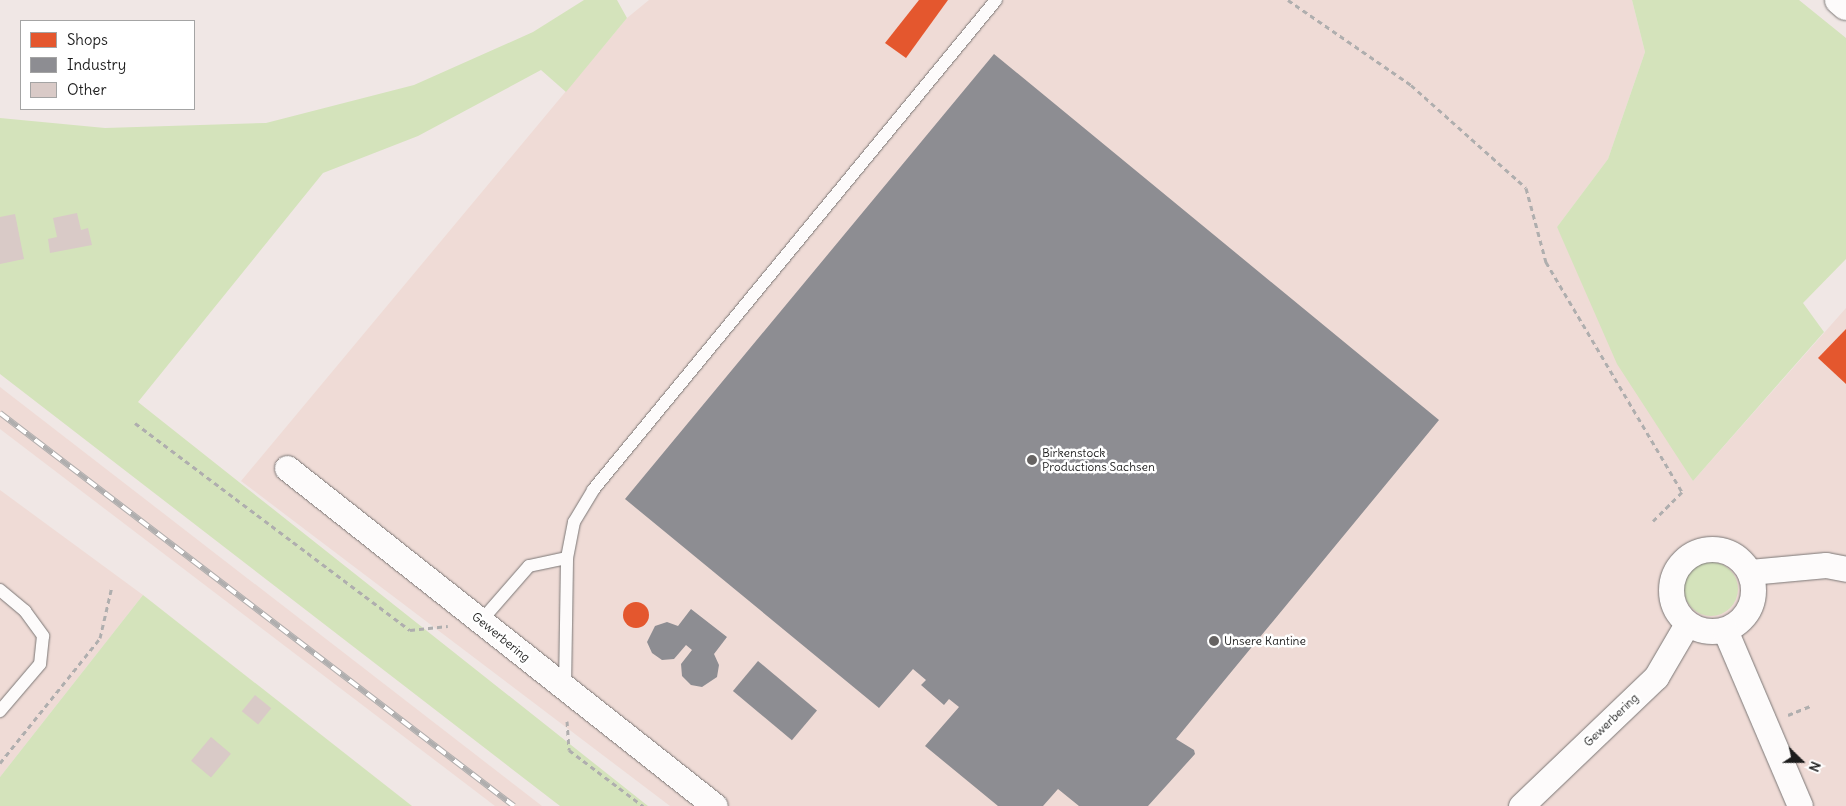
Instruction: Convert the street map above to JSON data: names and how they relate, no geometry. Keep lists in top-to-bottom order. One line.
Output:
{"streets":{"street":["Gewerbering"]},"places":["Birkenstock Productions Sachsen","Unsere Kantine"],"legend":["Shops","Industry","Other"],"north":"right"}
